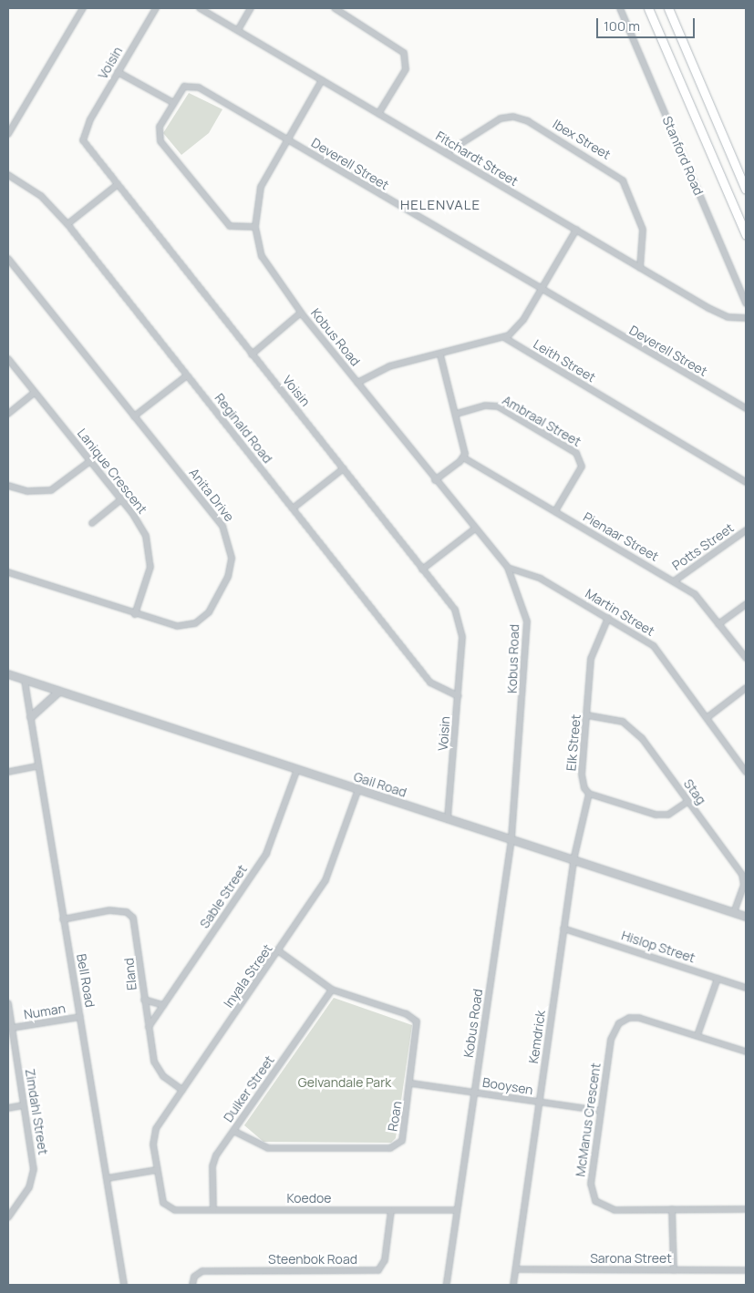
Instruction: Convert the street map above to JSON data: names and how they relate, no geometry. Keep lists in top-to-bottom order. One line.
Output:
{"streets":{"street":["Voisin","Ibex Street","Stanford Road","Fitchardt Street","Deverell Street","Kobus Road","Leith Street","Ambraal Street","Reginald Road","Lanique Crescent","Anita Drive","Pienaar Street","Potts Street","Martin Street","Elk Street","Gail Road","Stag","Sable Street","Hislop Street","Eland","Inyala Street","Bell Road","Numan","Kemdrick","Booysen","Duiker Street","Zimdahl Street","Roan","McManus Crescent","Koedoe","Sarona Street","Steenbok Road"]},"crossings":[["Voisin","Reginald Road"],["Voisin","Gail Road"],["Ibex Street","Fitchardt Street"],["Fitchardt Street","Kobus Road"],["Deverell Street","Kobus Road"],["Kobus Road","Martin Street"],["Kobus Road","Gail Road"],["Kobus Road","Booysen"],["Kobus Road","Koedoe"],["Ambraal Street","Pienaar Street"],["Lanique Crescent","Anita Drive"],["Pienaar Street","Potts Street"],["Martin Street","Elk Street"],["Elk Street","Stag"],["Elk Street","Kemdrick"],["Gail Road","Stag"],["Gail Road","Sable Street"],["Gail Road","Inyala Street"],["Gail Road","Bell Road"],["Gail Road","Kemdrick"],["Sable Street","Eland"],["Hislop Street","Kemdrick"],["Eland","Inyala Street"],["Eland","Bell Road"],["Inyala Street","Roan"],["Inyala Street","Koedoe"],["Bell Road","Numan"],["Numan","Zimdahl Street"],["Kemdrick","Booysen"],["Kemdrick","Sarona Street"],["Booysen","Roan"],["Booysen","McManus Crescent"],["Duiker Street","Roan"],["Duiker Street","Koedoe"],["Koedoe","Steenbok Road"]],"districts":["HELENVALE"],"parks":["Gelvandale Park"],"scale_bar":"100 m"}
